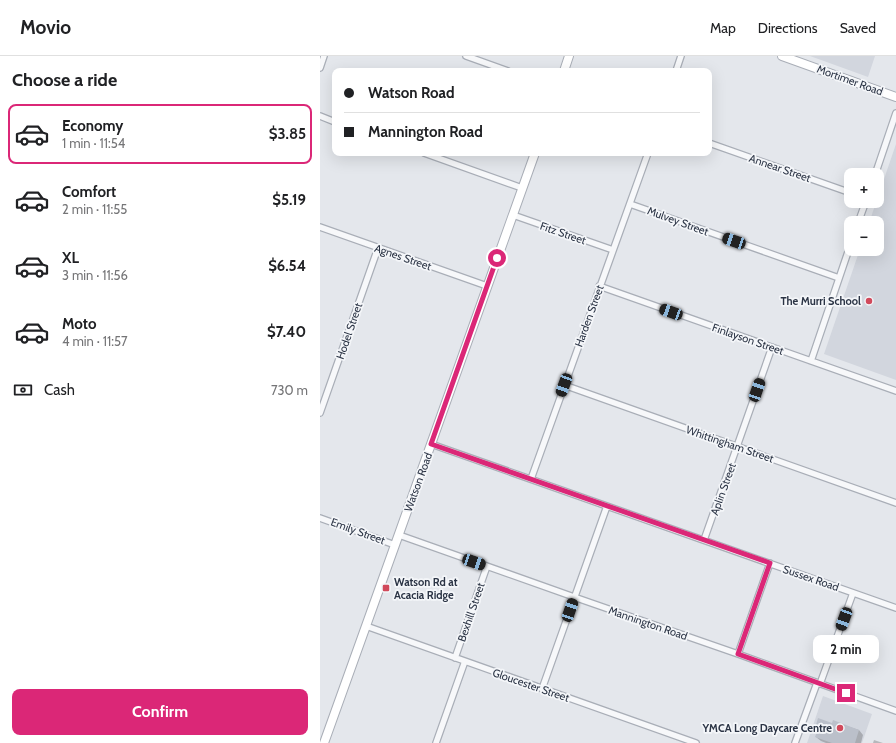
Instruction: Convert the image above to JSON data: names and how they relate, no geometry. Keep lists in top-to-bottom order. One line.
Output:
{"streets":{"street":["Mortimer Road","Annear Street","Mulvey Street","Fitz Street","Agnes Street","Harden Street","Hodel Street","Finlayson Street","Whittingham Street","Watson Road","Aplin Street","Emily Street","Sussex Road","Bexhill Street","Mannington Road","Gloucester Street"]},"crossings":[["Mulvey Street","Harden Street"],["Fitz Street","Harden Street"],["Fitz Street","Watson Road"],["Agnes Street","Hodel Street"],["Agnes Street","Watson Road"],["Harden Street","Finlayson Street"],["Harden Street","Whittingham Street"],["Harden Street","Sussex Road"],["Finlayson Street","Aplin Street"],["Whittingham Street","Aplin Street"],["Watson Road","Emily Street"],["Watson Road","Sussex Road"],["Watson Road","Mannington Road"],["Watson Road","Gloucester Street"],["Aplin Street","Sussex Road"],["Bexhill Street","Mannington Road"],["Bexhill Street","Gloucester Street"]],"places":{"other":["The Murri School","YMCA Long Daycare Centre"],"transit":["Watson Rd at Acacia Ridge"]},"page":{"header":"Movio","nav":["Map","Directions","Saved"],"heading":"Choose a ride","banner":["Watson Road","Mannington Road"],"list":[{"name":"Economy","note":"1 min · 11:54","value":"$3.85"},{"name":"Comfort","note":"2 min · 11:55","value":"$5.19"},{"name":"XL","note":"3 min · 11:56","value":"$6.54"},{"name":"Moto","note":"4 min · 11:57","value":"$7.40"}],"map_buttons":["+","−"],"pay":["Cash","730 m"],"bubble":"2 min","buttons":"Confirm"}}
